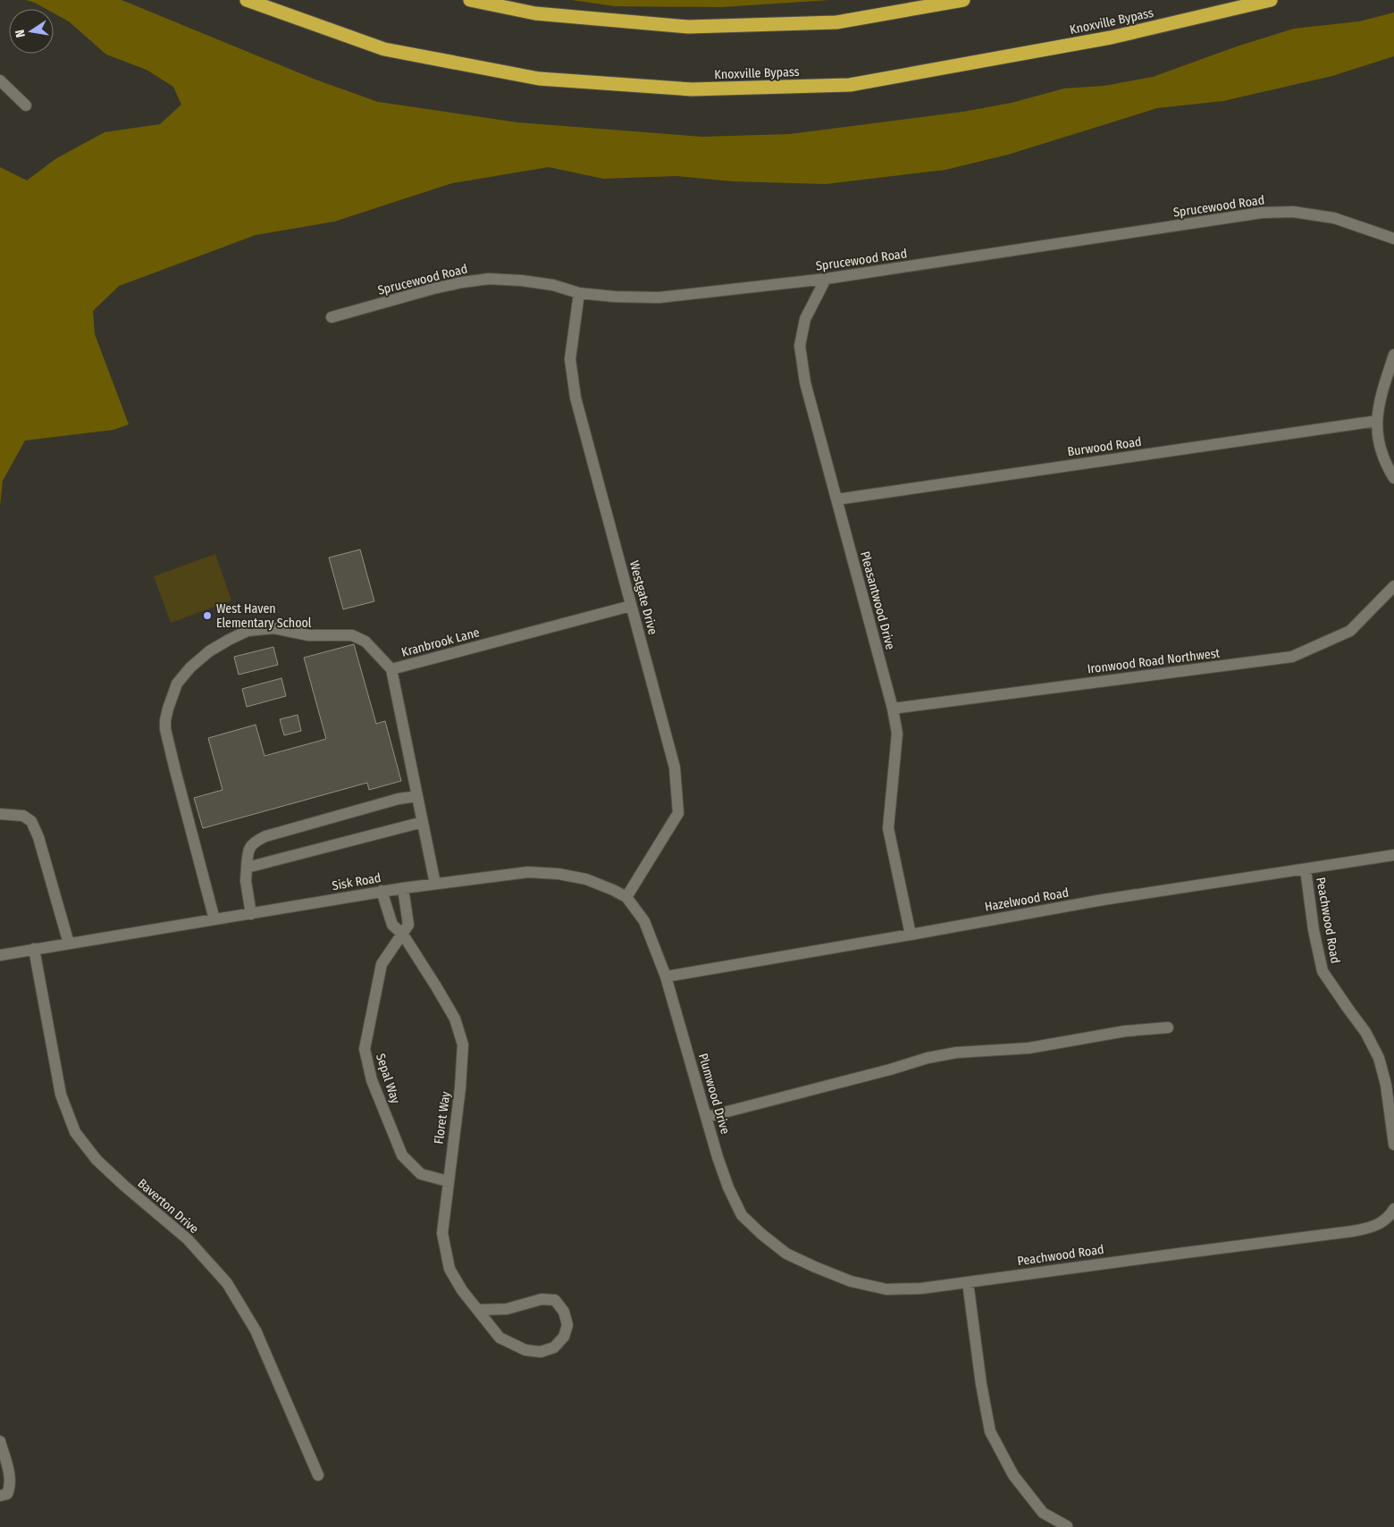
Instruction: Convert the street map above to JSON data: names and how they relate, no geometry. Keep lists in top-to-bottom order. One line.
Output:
{"streets":{"highway":["Knoxville Bypass"],"street":["Sprucewood Road","Burwood Road","Westgate Drive","Pleasantwood Drive","Kranbrook Lane","Ironwood Road Northwest","Sisk Road","Hazelwood Road","Peachwood Road","Sepal Way","Plumwood Drive","Floret Way","Baverton Drive"]},"crossings":[["Sprucewood Road","Westgate Drive"],["Sprucewood Road","Pleasantwood Drive"],["Burwood Road","Pleasantwood Drive"],["Westgate Drive","Kranbrook Lane"],["Westgate Drive","Sisk Road"],["Pleasantwood Drive","Ironwood Road Northwest"],["Pleasantwood Drive","Hazelwood Road"],["Kranbrook Lane","Sisk Road"],["Sisk Road","Hazelwood Road"],["Sisk Road","Plumwood Drive"],["Sisk Road","Floret Way"],["Sisk Road","Baverton Drive"],["Hazelwood Road","Peachwood Road"],["Hazelwood Road","Plumwood Drive"],["Peachwood Road","Plumwood Drive"],["Sepal Way","Floret Way"]],"places":["West Haven Elementary School"],"north":"left"}
